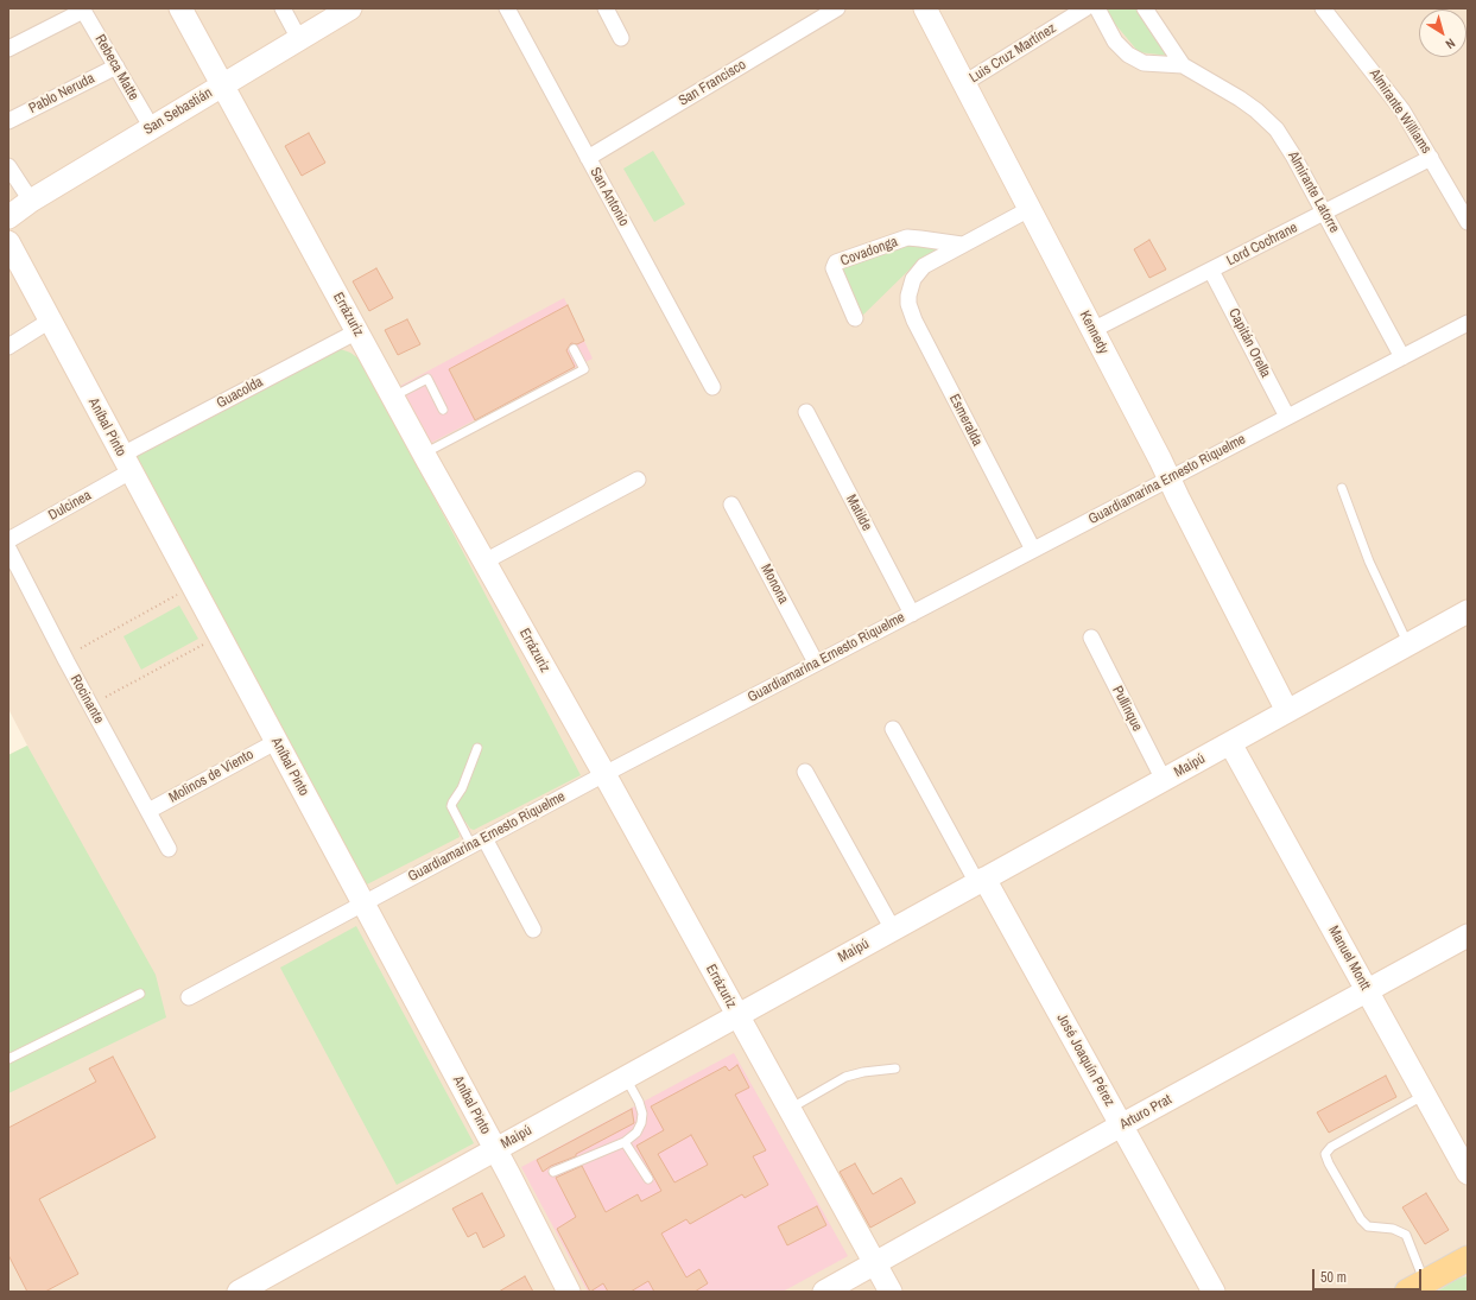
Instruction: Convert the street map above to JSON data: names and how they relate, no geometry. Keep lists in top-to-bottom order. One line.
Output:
{"streets":{"street":["Luis Cruz Martínez","Rebeca Matte","San Francisco","Pablo Neruda","San Sebastián","Almirante Williams","Almirante Latorre","San Antonio","Lord Cochrane","Covadonga","Errázuriz","Kennedy","Capitán Orella","Guacolda","Esmeralda","Aníbal Pinto","Guardiamarina Ernesto Riquelme","Dulcinea","Matilde","Monona","Rocinante","Pullinque","Maipú","Molinos de Viento","Manuel Montt","José Joaquín Pérez","Arturo Prat"]},"crossings":[["Luis Cruz Martínez","Kennedy"],["Rebeca Matte","Pablo Neruda"],["Rebeca Matte","San Sebastián"],["San Francisco","San Antonio"],["San Sebastián","Errázuriz"],["Almirante Williams","Lord Cochrane"],["Almirante Latorre","Lord Cochrane"],["Almirante Latorre","Guardiamarina Ernesto Riquelme"],["Lord Cochrane","Kennedy"],["Lord Cochrane","Capitán Orella"],["Covadonga","Esmeralda"],["Errázuriz","Guacolda"],["Errázuriz","Guardiamarina Ernesto Riquelme"],["Errázuriz","Maipú"],["Errázuriz","Arturo Prat"],["Kennedy","Guardiamarina Ernesto Riquelme"],["Kennedy","Maipú"],["Capitán Orella","Guardiamarina Ernesto Riquelme"],["Guacolda","Aníbal Pinto"],["Guacolda","Dulcinea"],["Esmeralda","Guardiamarina Ernesto Riquelme"],["Aníbal Pinto","Guardiamarina Ernesto Riquelme"],["Aníbal Pinto","Dulcinea"],["Aníbal Pinto","Maipú"],["Aníbal Pinto","Molinos de Viento"],["Guardiamarina Ernesto Riquelme","Matilde"],["Guardiamarina Ernesto Riquelme","Monona"],["Rocinante","Molinos de Viento"],["Pullinque","Maipú"],["Maipú","Manuel Montt"],["Maipú","José Joaquín Pérez"],["Manuel Montt","Arturo Prat"],["José Joaquín Pérez","Arturo Prat"]],"scale_bar":"50 m","north":"bottom right"}
